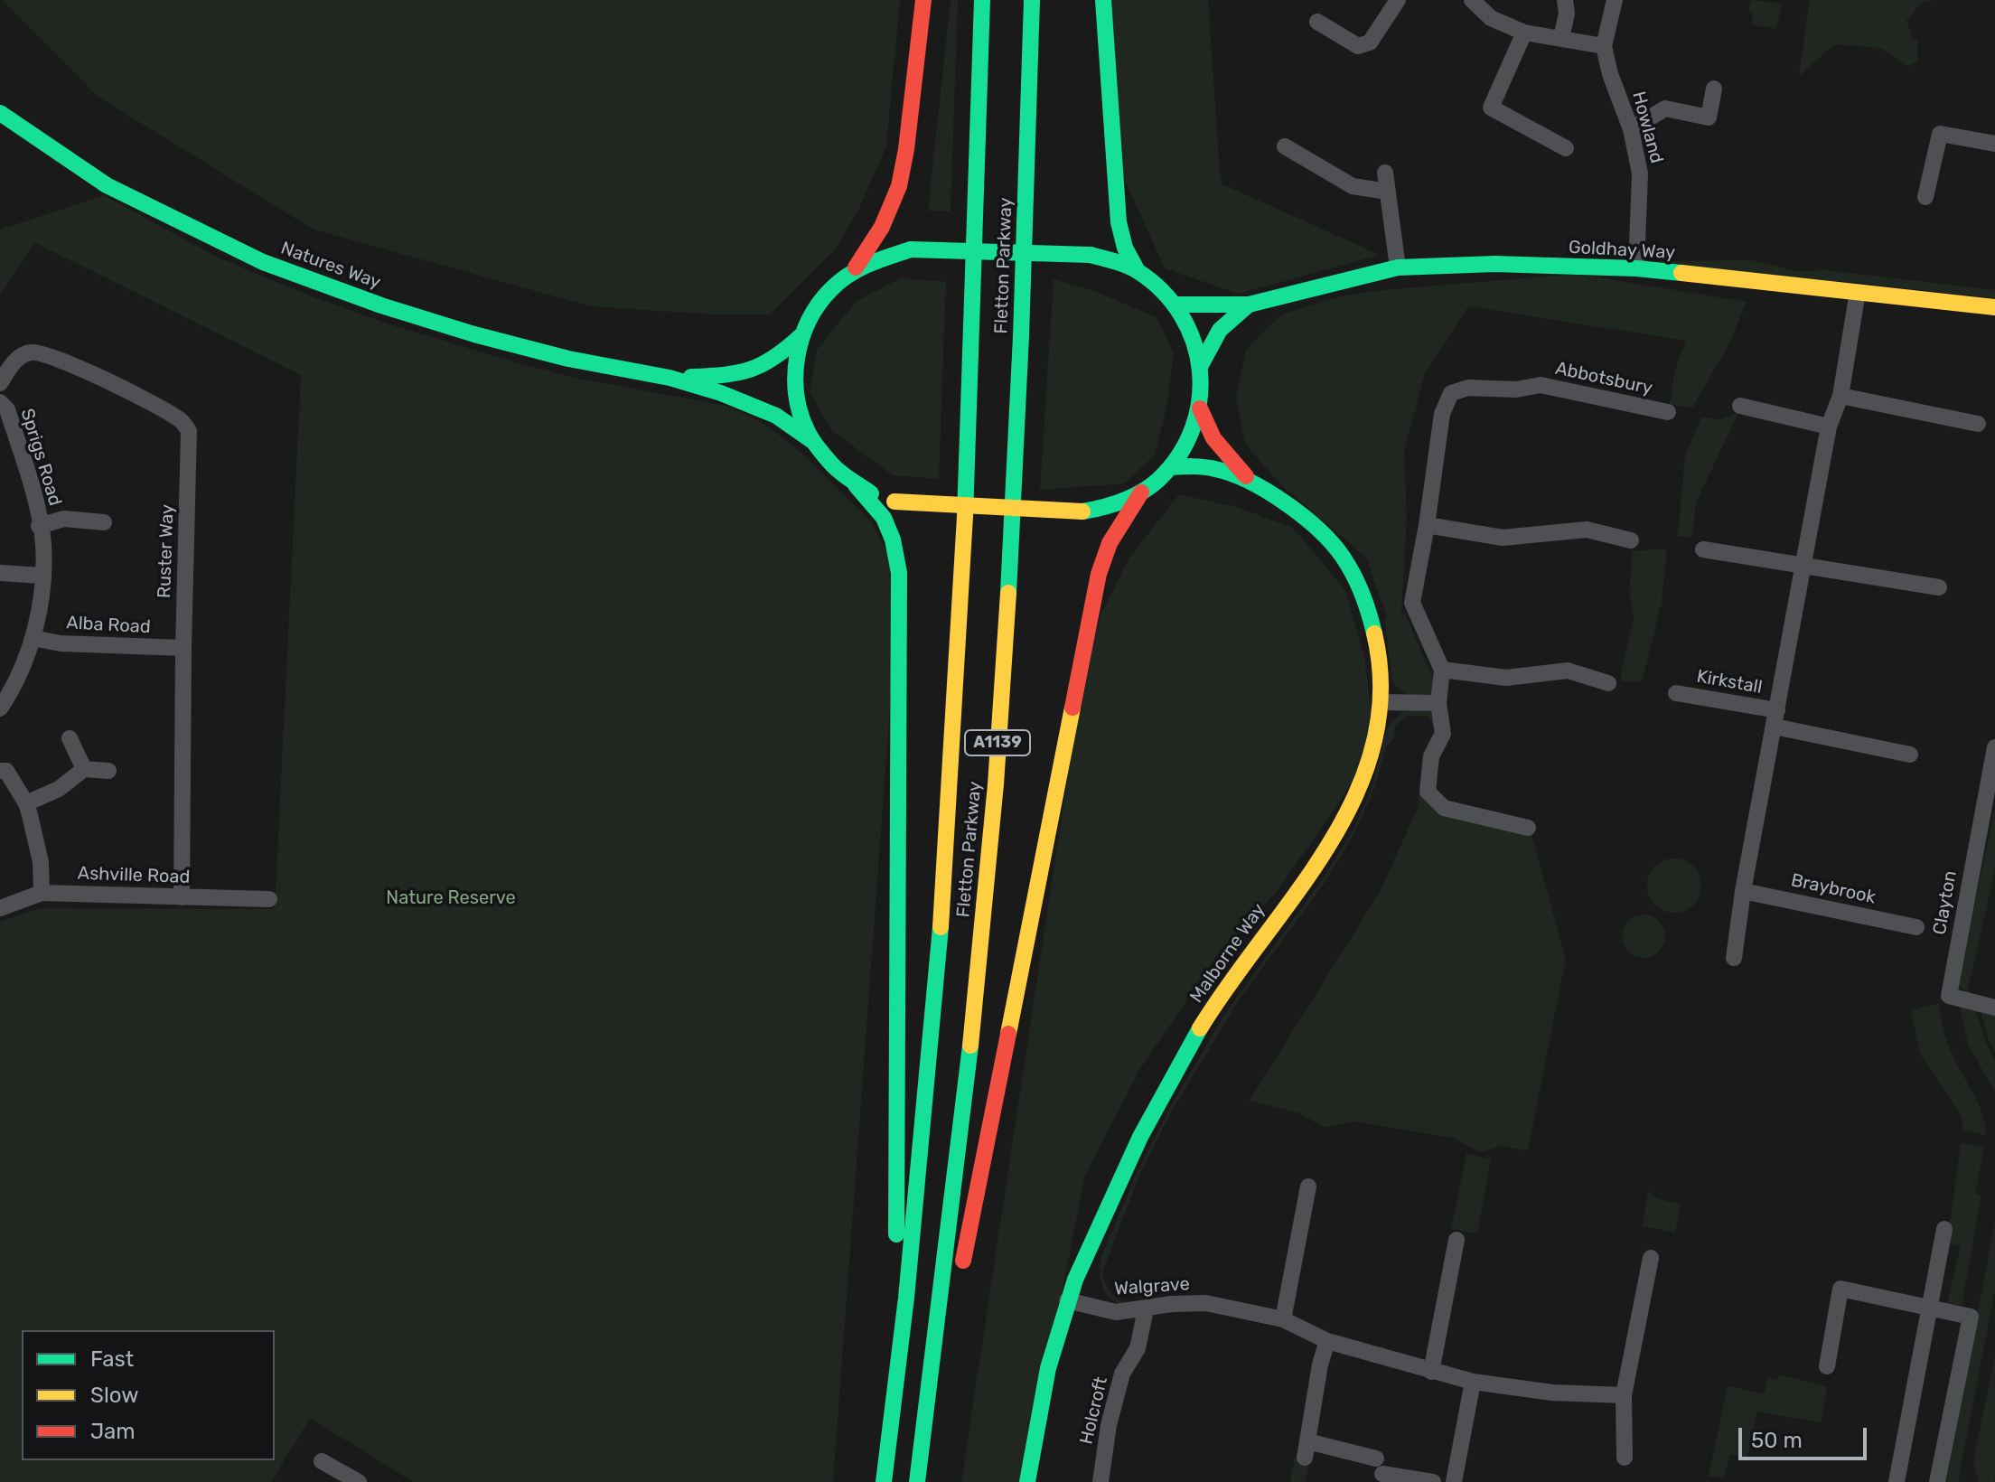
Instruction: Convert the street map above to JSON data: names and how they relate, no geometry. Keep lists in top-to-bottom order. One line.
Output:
{"streets":{"main road":["Goldhay Way","Natures Way","Fletton Parkway","A1139","Malborne Way"],"street":["Howland","Abbotsbury","Sprigs Road","Ruster Way","Alba Road","Kirkstall","Ashville Road","Braybrook","Clayton","Walgrave","Holcroft"]},"crossings":[["Howland","Goldhay Way"],["Sprigs Road","Alba Road"],["Ruster Way","Alba Road"],["Ruster Way","Ashville Road"],["Malborne Way","Walgrave"],["Walgrave","Holcroft"]],"parks":["Nature Reserve"],"legend":["Fast","Slow","Jam"],"scale_bar":"50 m"}
